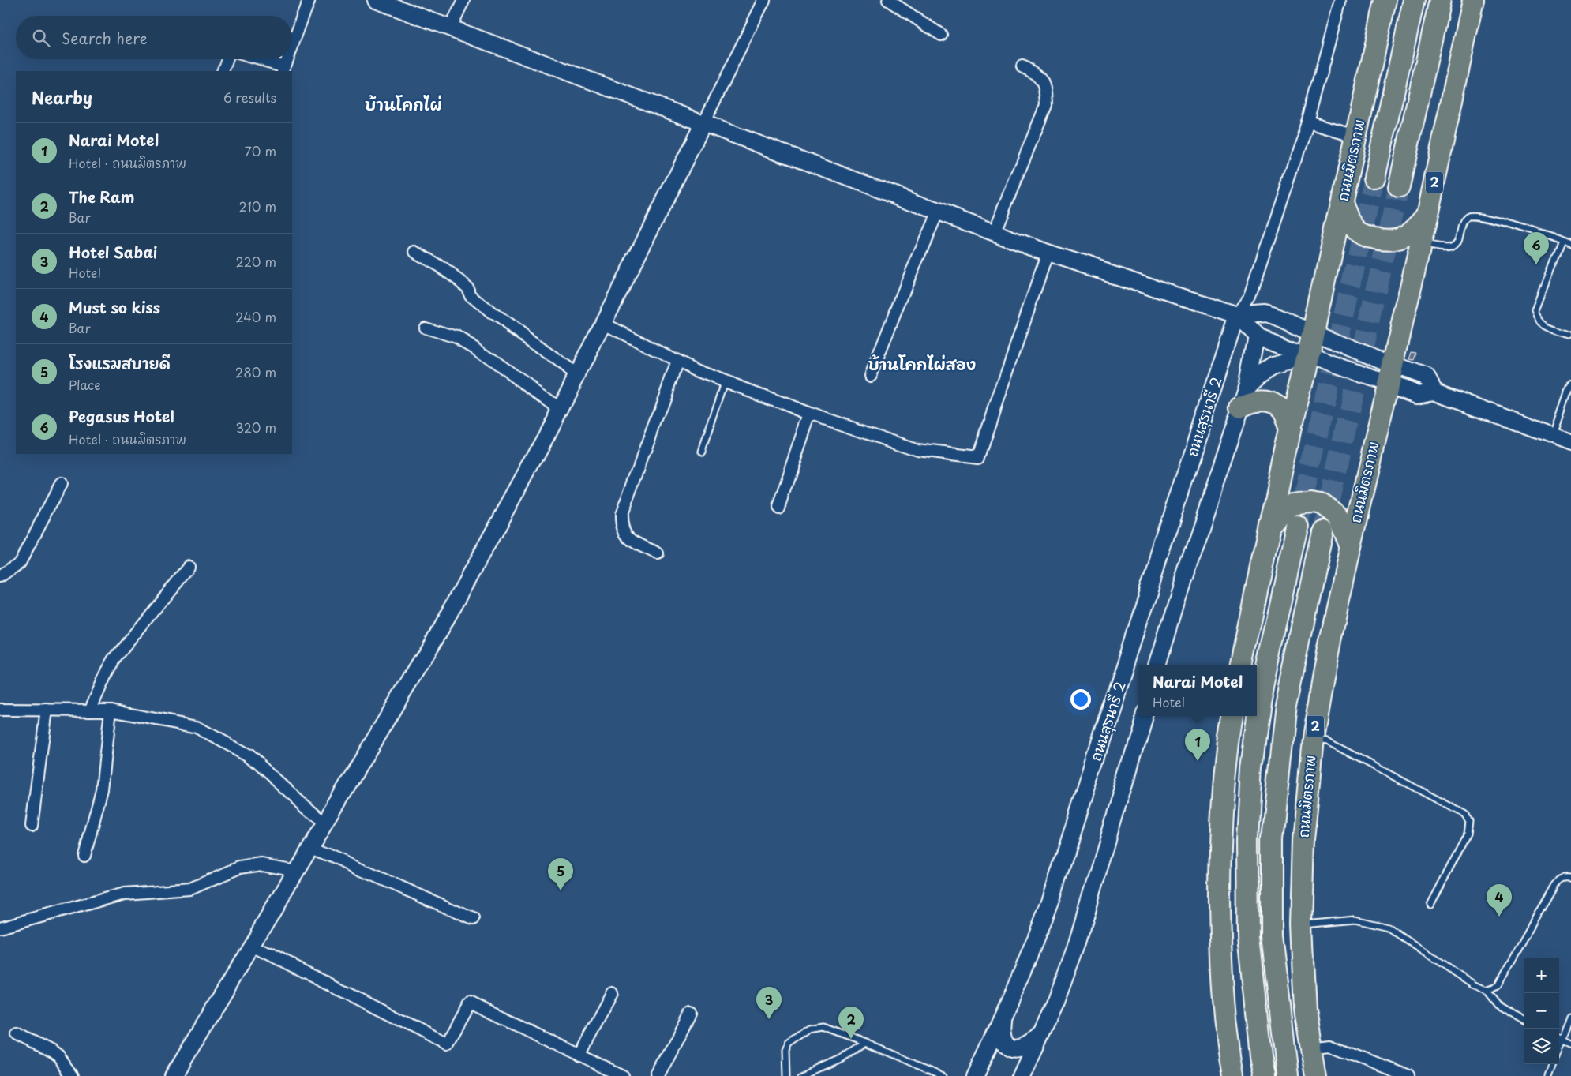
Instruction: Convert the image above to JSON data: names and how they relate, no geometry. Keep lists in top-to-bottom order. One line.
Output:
{"streets":{"highway":["ถนนมิตรภาพ","2"],"street":["ถนนสุรนารี 2"]},"districts":["บ้านโคกไผ่","บ้านโคกไผ่สอง"],"page":{"search":"Search here","heading":["Nearby","6 results"],"list":[{"mark":"1","name":"Narai Motel","note":"Hotel · ถนนมิตรภาพ","value":"70 m"},{"mark":"2","name":"The Ram","note":"Bar","value":"210 m"},{"mark":"3","name":"Hotel Sabai","note":"Hotel","value":"220 m"},{"mark":"4","name":"Must so kiss","note":"Bar","value":"240 m"},{"mark":"5","name":"โรงแรมสบายดี","note":"Place","value":"280 m"},{"mark":"6","name":"Pegasus Hotel","note":"Hotel · ถนนมิตรภาพ","value":"320 m"}],"pins":["6","1","5","4","3","2"],"popup":["Narai Motel","Hotel"],"map_buttons":["+","−"]}}
